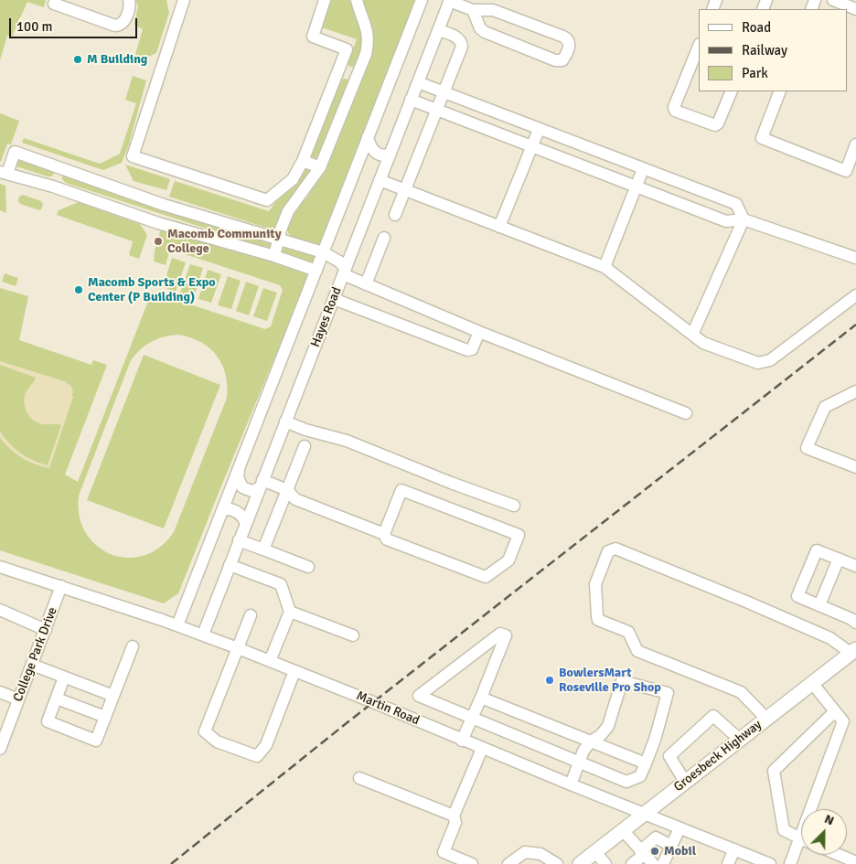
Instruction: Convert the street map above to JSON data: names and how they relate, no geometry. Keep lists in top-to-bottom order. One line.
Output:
{"streets":{"main road":["Groesbeck Highway"],"street":["Hayes Road","College Park Drive","Martin Road"]},"crossings":[["Hayes Road","Martin Road"],["College Park Drive","Martin Road"],["Martin Road","Groesbeck Highway"]],"places":["M Building","Macomb Community College","Macomb Sports & Expo Center (P Building)","BowlersMart Roseville Pro Shop","Mobil"],"legend":["Road","Railway","Park"],"scale_bar":"100 m","north":"top right"}
